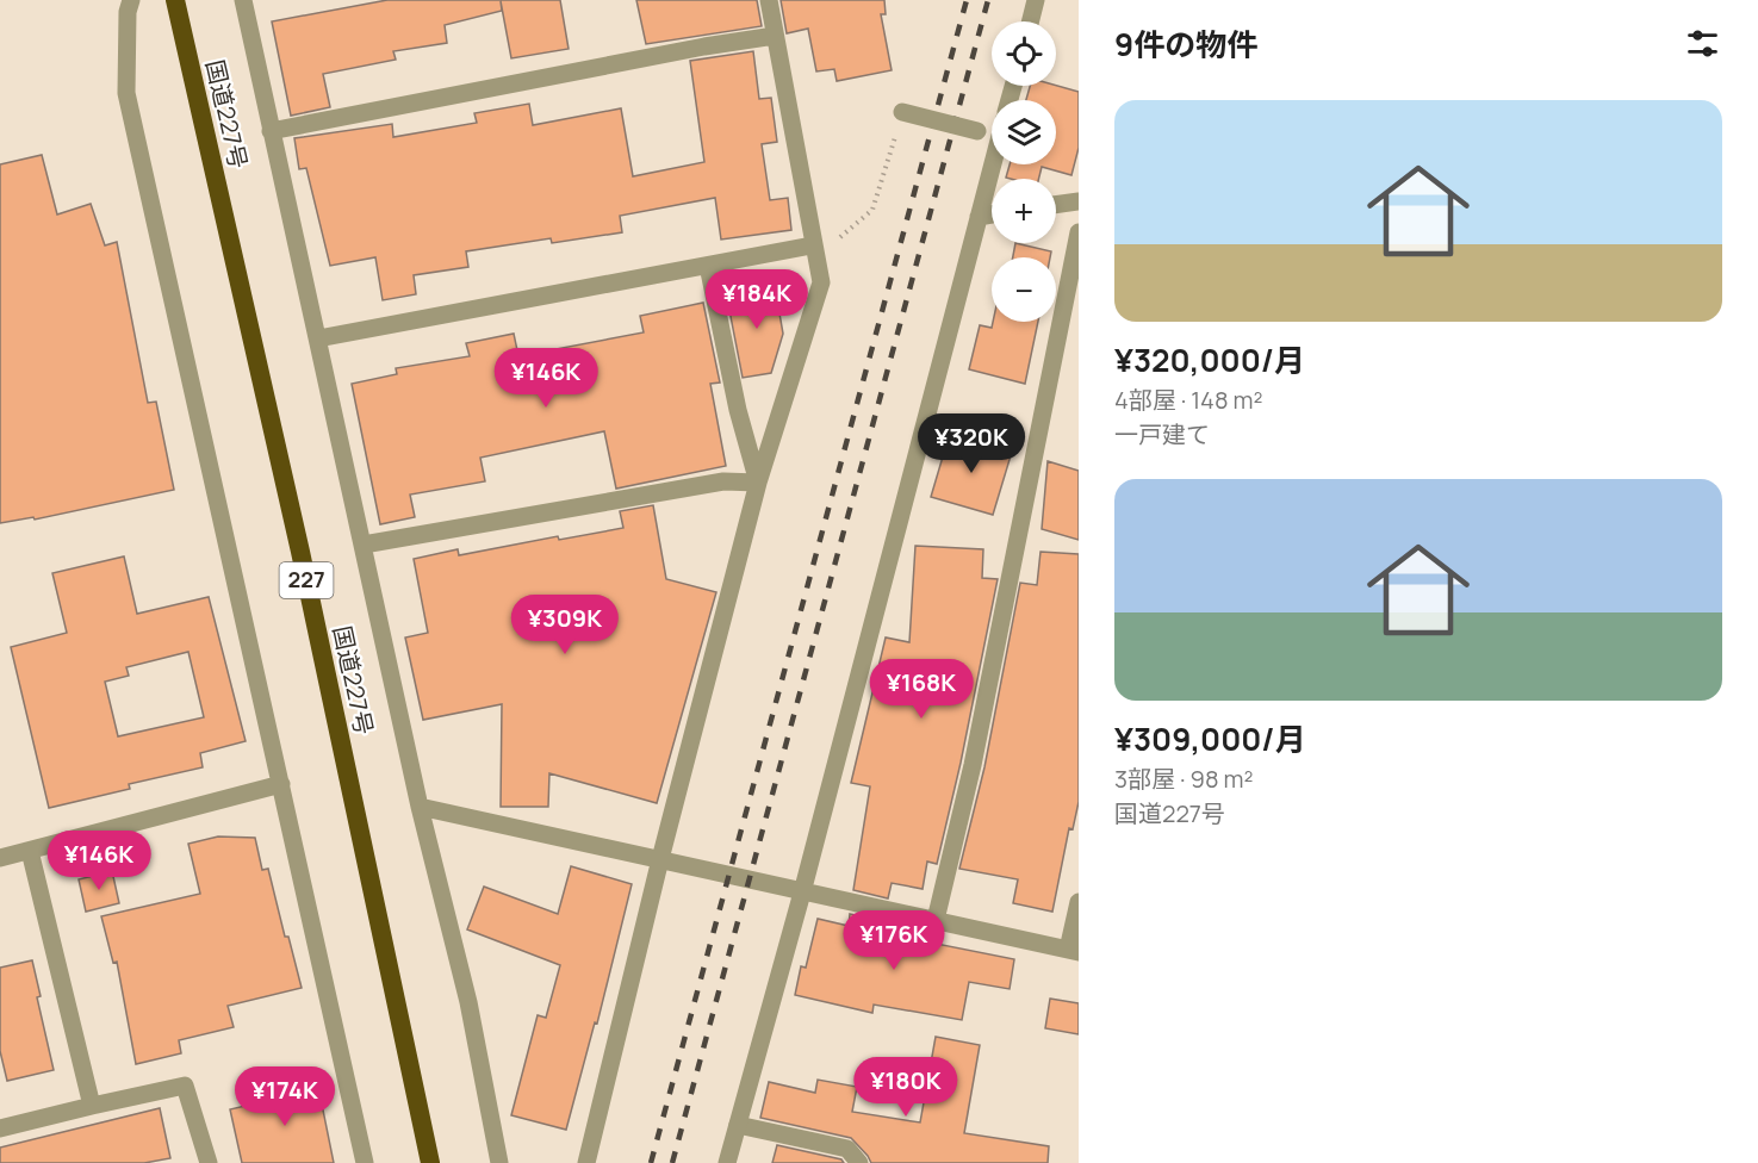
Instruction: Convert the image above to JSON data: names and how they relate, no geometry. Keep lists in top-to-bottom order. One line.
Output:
{"streets":{"highway":["国道227号","227"]},"page":{"heading":"9件の物件","map_buttons":["+","−"],"list":[{"name":"¥320,000/月","note":"4部屋 · 148 m² · 一戸建て"},{"name":"¥309,000/月","note":"3部屋 · 98 m² · 国道227号"}],"price":["¥184K","¥146K","¥320K","¥309K","¥168K","¥146K","¥176K","¥180K","¥174K"]}}
